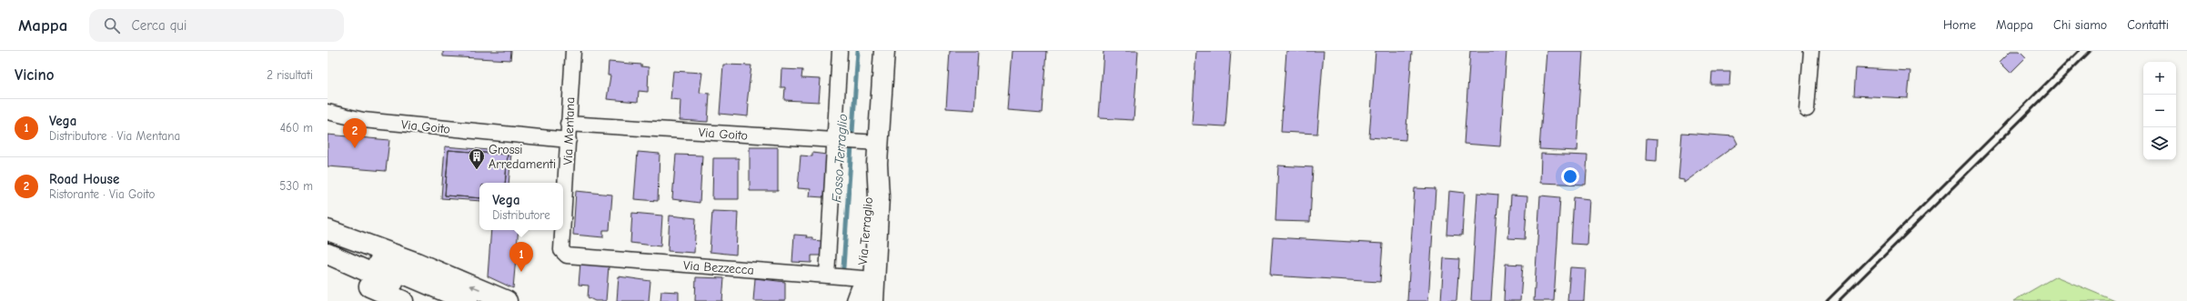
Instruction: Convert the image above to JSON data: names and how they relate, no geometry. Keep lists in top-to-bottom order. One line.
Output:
{"streets":{"main road":["Via Terraglio"],"street":["Via Goito","Via Mentana","Via Bezzecca"]},"crossings":[["Via Goito","Via Mentana"],["Via Goito","Via Terraglio"],["Via Mentana","Via Bezzecca"],["Via Terraglio","Via Bezzecca"]],"water":["Fosso Terraglio"],"places":{"building":["Grossi Arredamenti"]},"page":{"header":"Mappa","search":"Cerca qui","nav":["Home","Mappa","Chi siamo","Contatti"],"heading":["Vicino","2 risultati"],"map_buttons":["+","−"],"list":[{"mark":"1","name":"Vega","note":"Distributore · Via Mentana","value":"460 m"},{"mark":"2","name":"Road House","note":"Ristorante · Via Goito","value":"530 m"}],"pins":["2","1"],"popup":["Vega","Distributore"]}}
